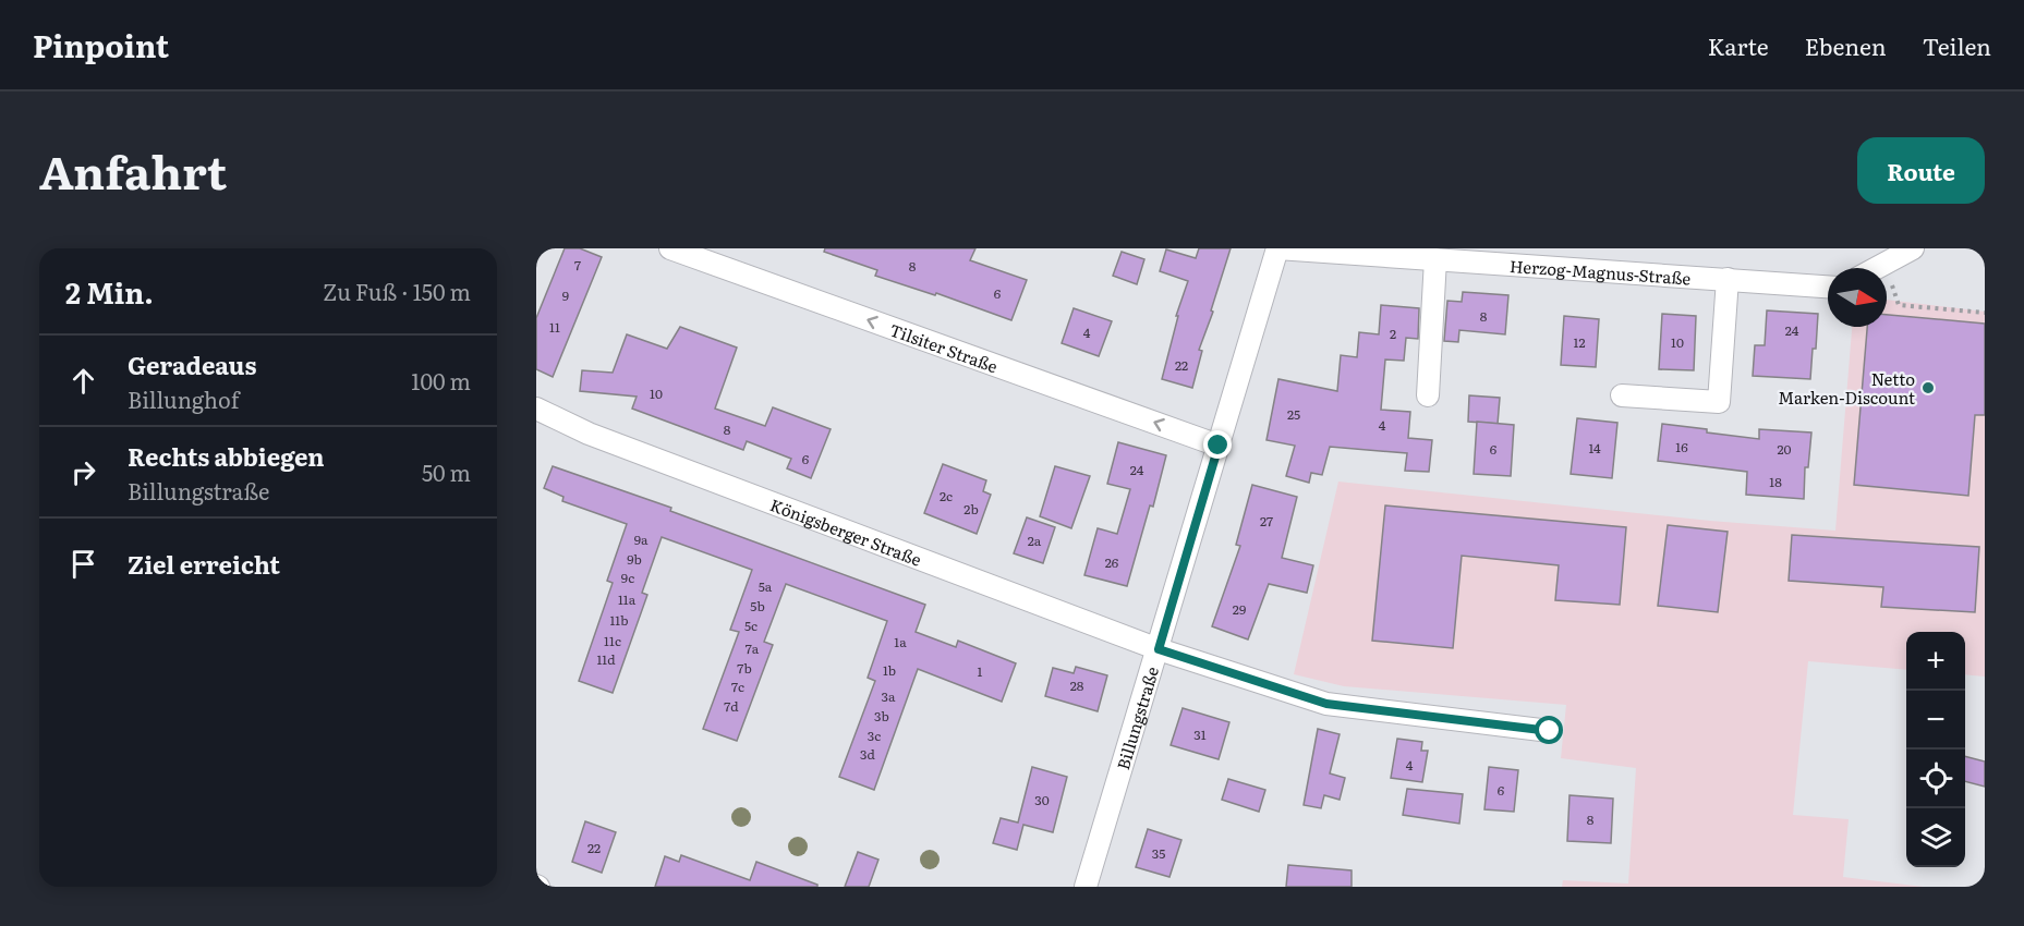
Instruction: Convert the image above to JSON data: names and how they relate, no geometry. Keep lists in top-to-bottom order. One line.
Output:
{"streets":{"street":["Herzog-Magnus-Straße","Tilsiter Straße","Königsberger Straße","Billungstraße"]},"crossings":[["Herzog-Magnus-Straße","Billungstraße"],["Tilsiter Straße","Billungstraße"],["Königsberger Straße","Billungstraße"]],"one_way":["Tilsiter Straße"],"places":["Netto Marken-Discount"],"house_numbers":["7","8","6","9","8","11","24","4","2","12","10","22","10","25","4","8","16","14","6","20","6","24","18","2c","2b","27","9a","2a","9b","26","9c","5a","11a","5b","29","11b","5c","11c","1a","7a","11d","7b","1b","1","28","7c","3a","7d","3b","31","3c","3d","4","6","30","8","22","35"],"north":"right","page":{"header":"Pinpoint","nav":["Karte","Ebenen","Teilen"],"title":"Anfahrt","buttons":"Route","heading":["2 Min.","Zu Fuß · 150 m"],"list":[["Geradeaus","Billunghof","100 m"],["Rechts abbiegen","Billungstraße","50 m"],"Ziel erreicht"],"map_buttons":["+","−"]}}
